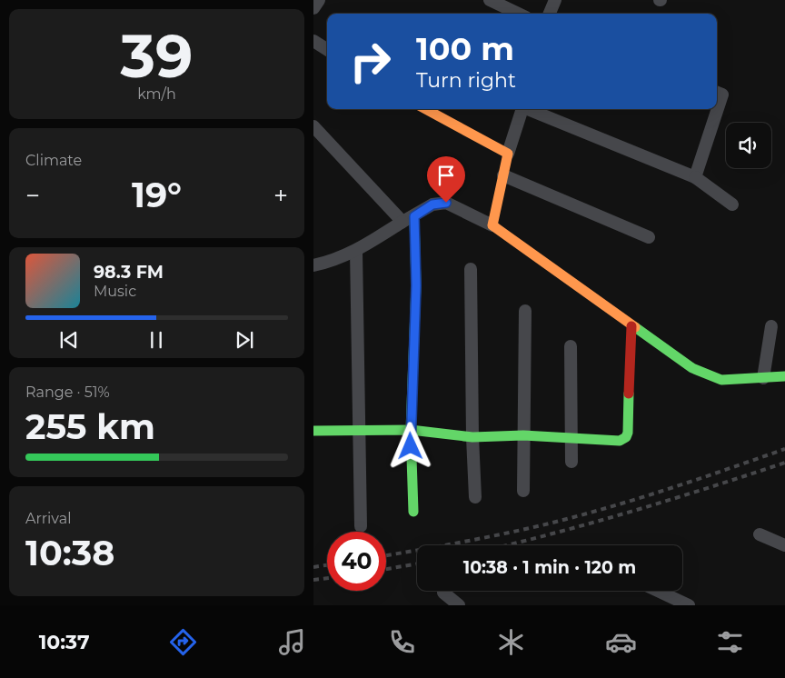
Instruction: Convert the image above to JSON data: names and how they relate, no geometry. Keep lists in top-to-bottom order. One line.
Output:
{"page":{"tile":[["39","km/h"],"Climate",["Range · 51%","255 km"],["Arrival","10:38"]],"turn":["100 m","Turn right"],"heat":["−","19°","+"],"song":["98.3 FM","Music"],"limit":"40","trip":"10:38 · 1 min · 120 m","tabs":"10:37"}}
